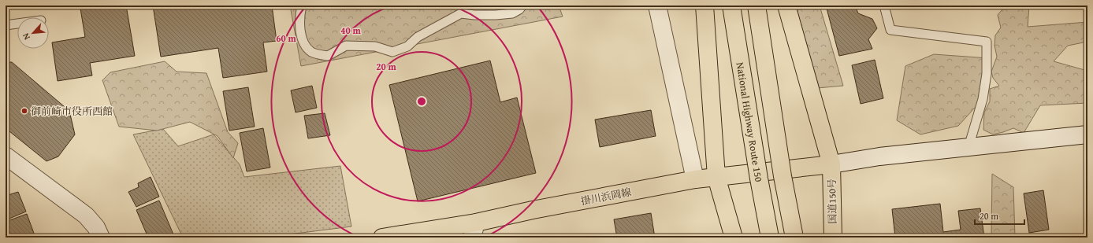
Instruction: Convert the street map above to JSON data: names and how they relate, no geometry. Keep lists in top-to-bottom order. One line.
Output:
{"streets":{"main road":["National Highway Route 150","掛川浜岡線","国道150号"]},"crossings":[["掛川浜岡線","国道150号"]],"places":["御前崎市役所西館"],"scale_bar":"20 m","north":"bottom left","rings":["40 m","60 m","20 m"]}
